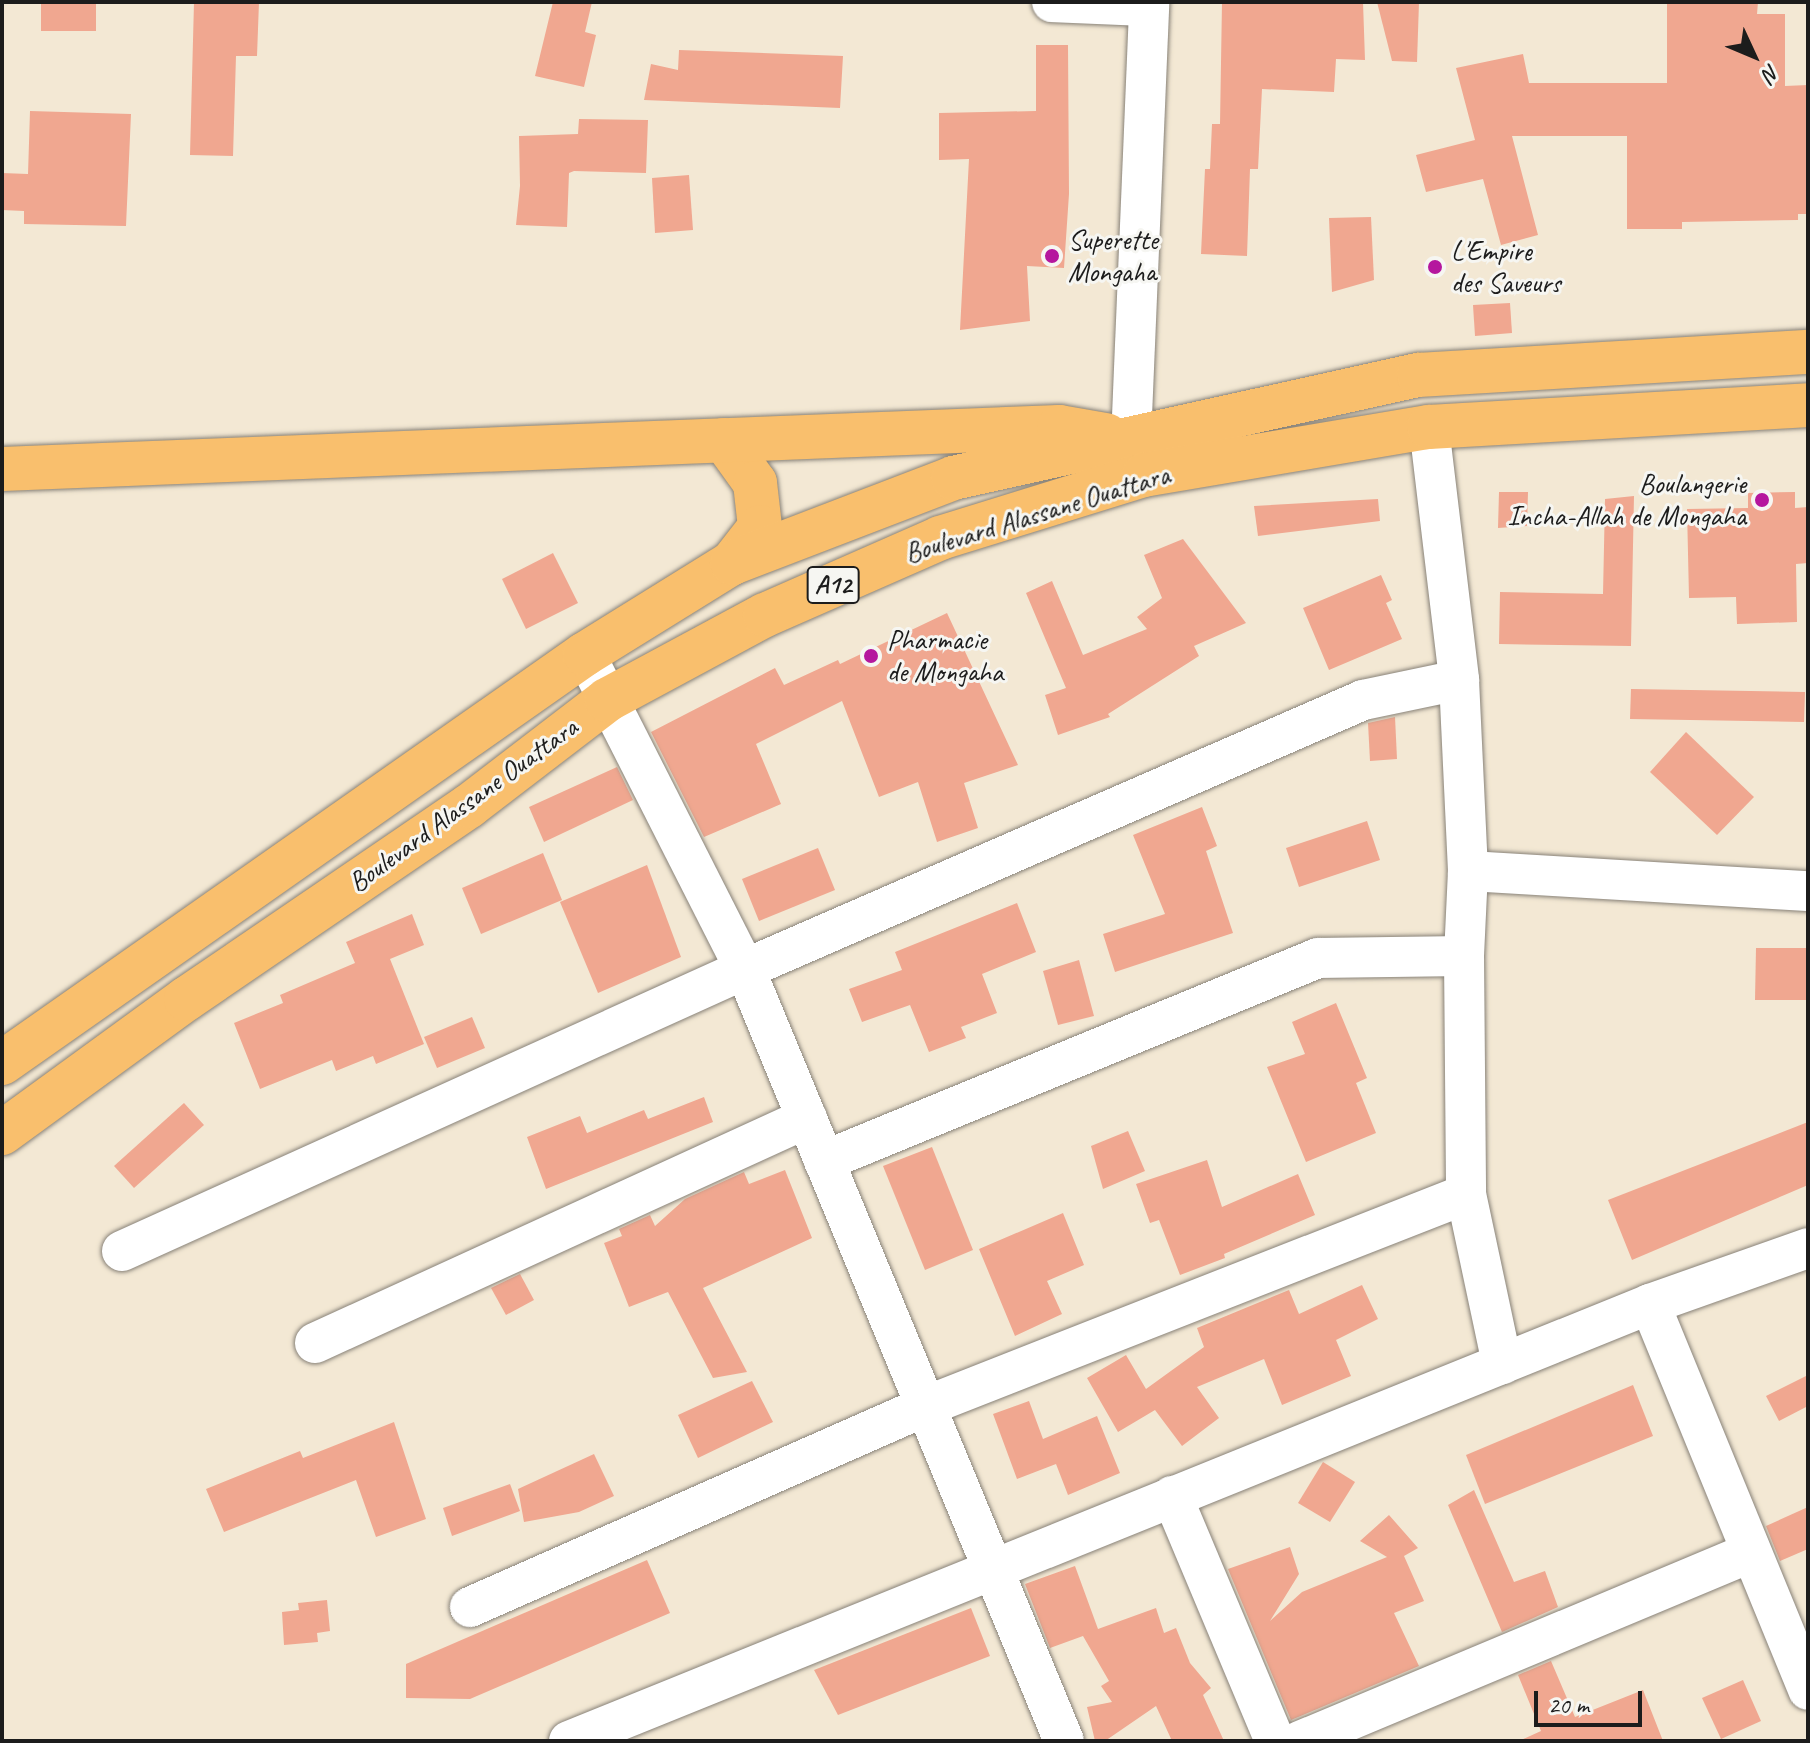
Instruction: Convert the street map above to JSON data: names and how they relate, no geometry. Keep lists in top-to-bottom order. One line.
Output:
{"streets":{"main road":["Boulevard Alassane Ouattara","A12"]},"crossings":[["Boulevard Alassane Ouattara","A12"]],"places":["Superette Mongaha","L'Empire des Saveurs","Boulangerie Incha-Allah de Mongaha","Pharmacie de Mongaha"],"scale_bar":"20 m","north":"bottom right"}
